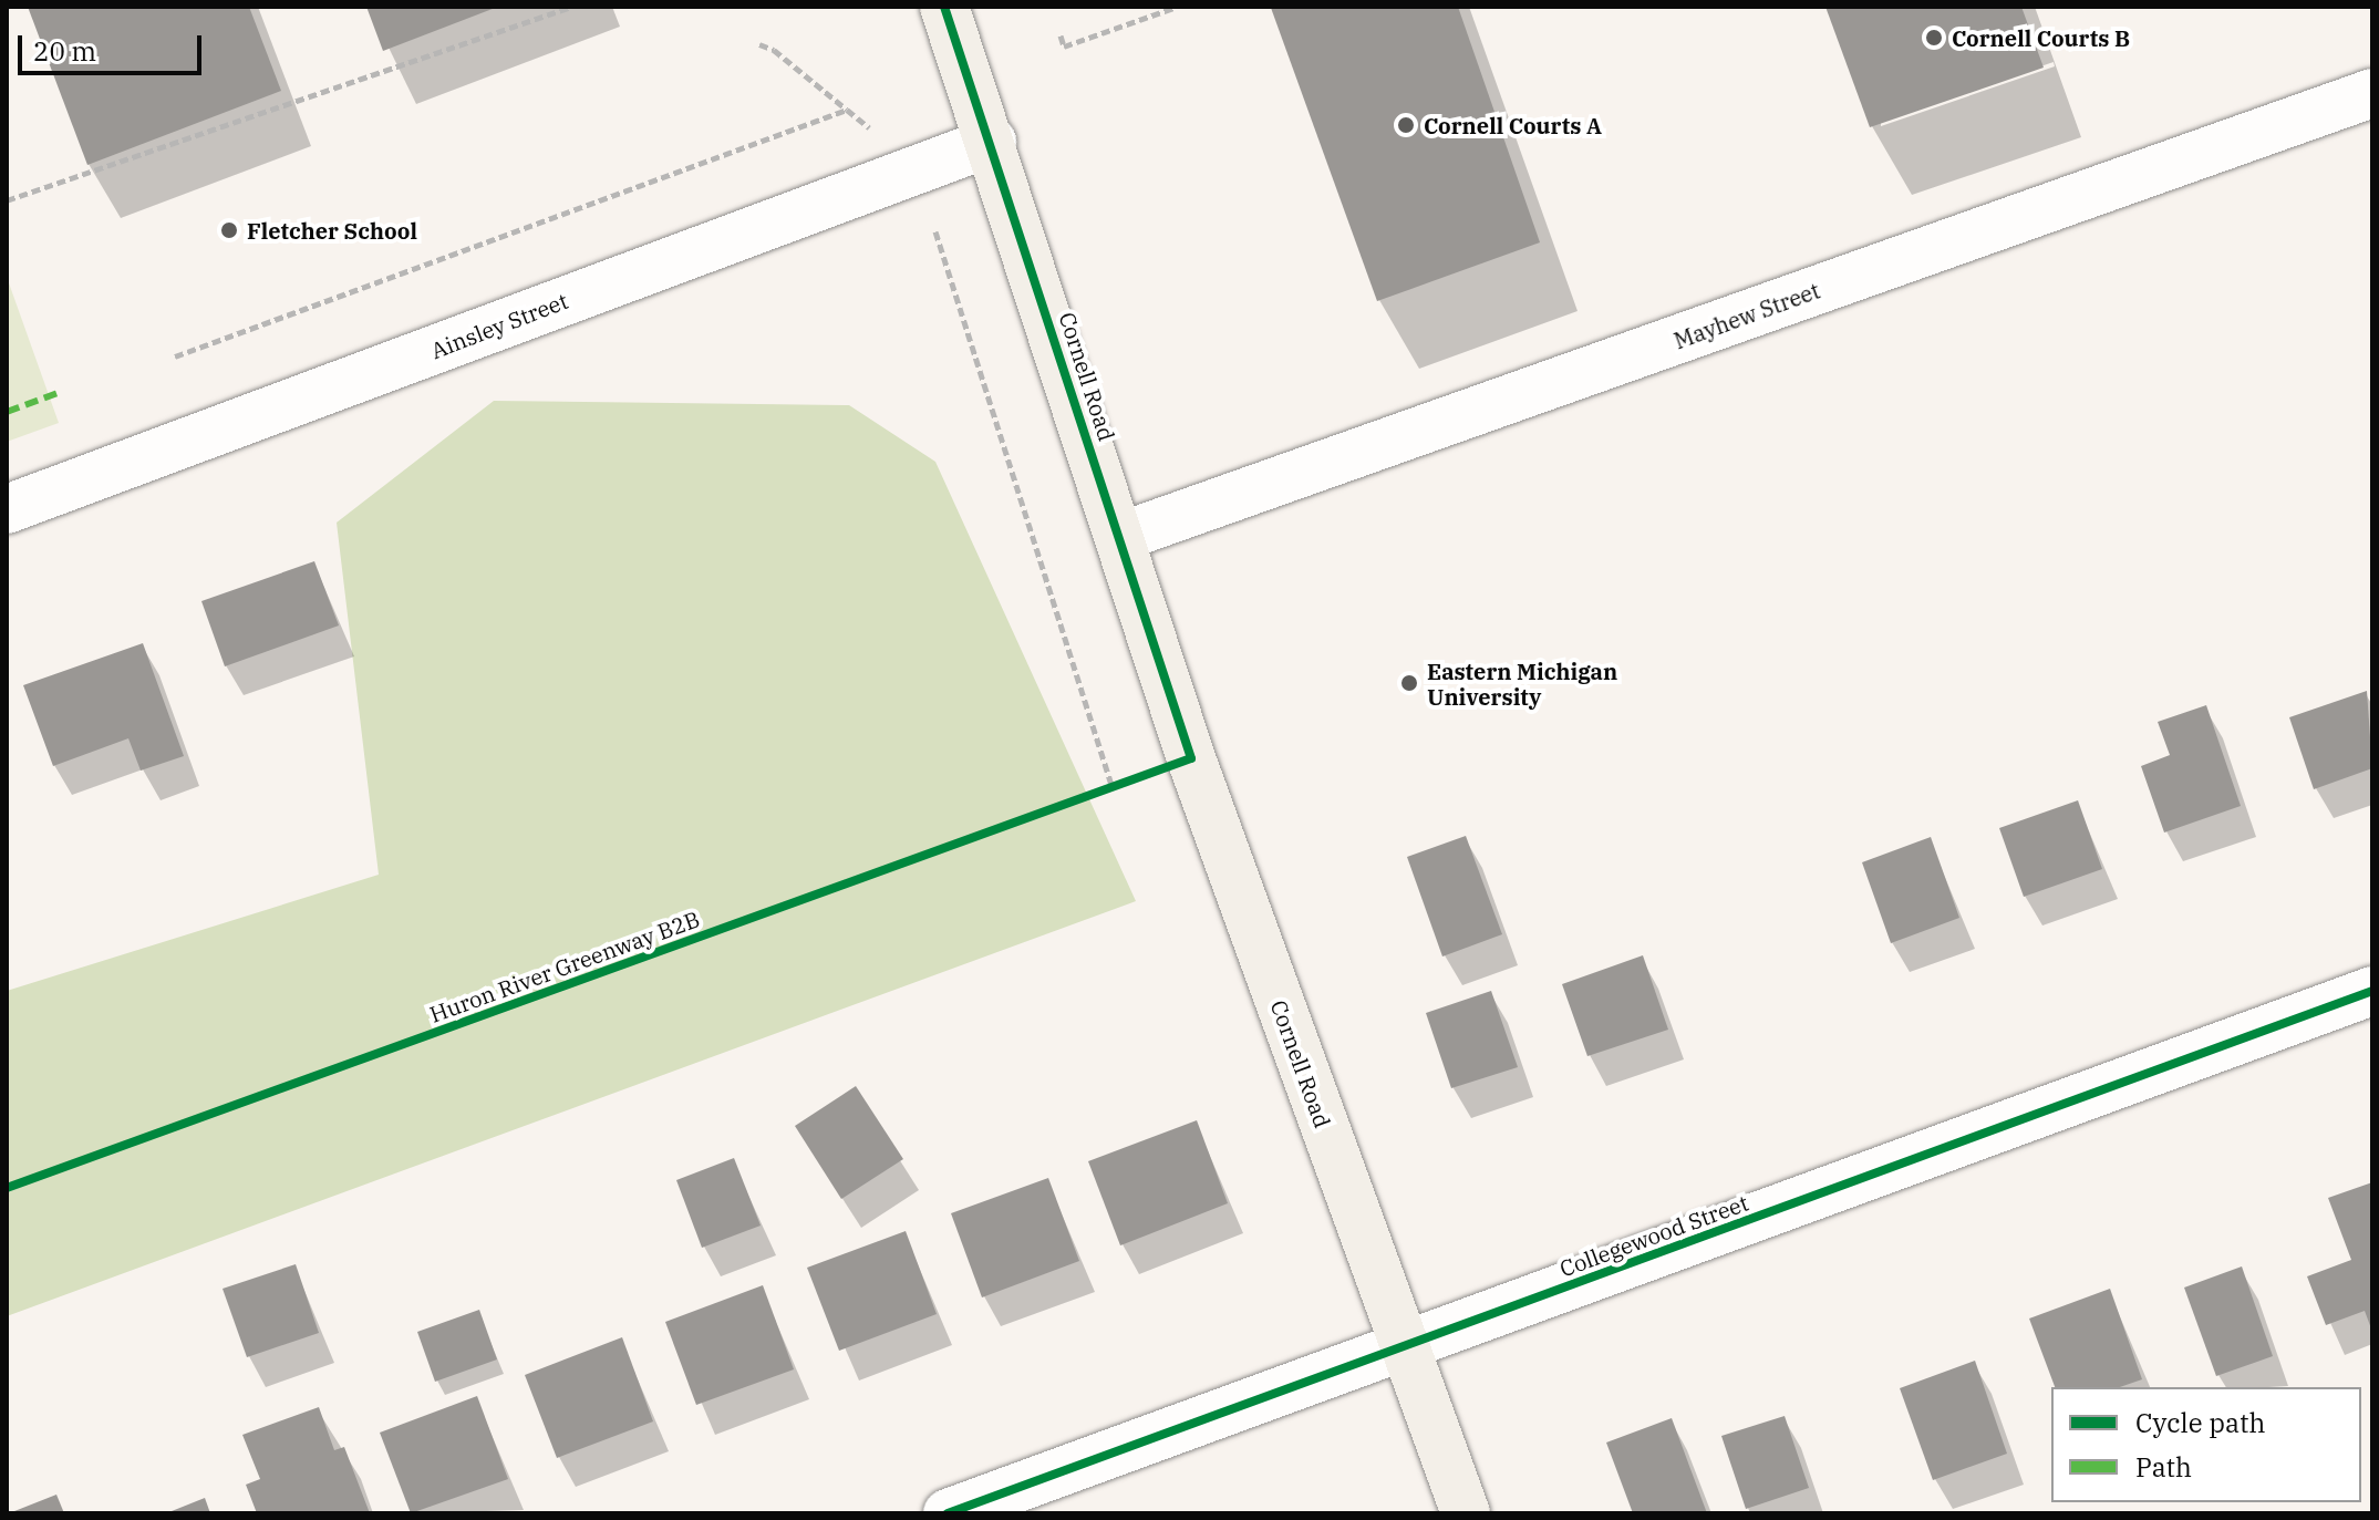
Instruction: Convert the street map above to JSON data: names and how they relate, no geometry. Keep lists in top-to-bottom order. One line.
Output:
{"streets":{"street":["Mayhew Street","Ainsley Street","Cornell Road","Collegewood Street"],"cycle path":["Huron River Greenway B2B"]},"crossings":[["Mayhew Street","Cornell Road"],["Ainsley Street","Cornell Road"],["Cornell Road","Collegewood Street"]],"places":["Cornell Courts B","Cornell Courts A","Fletcher School","Eastern Michigan University"],"legend":["Cycle path","Path"],"scale_bar":"20 m"}
